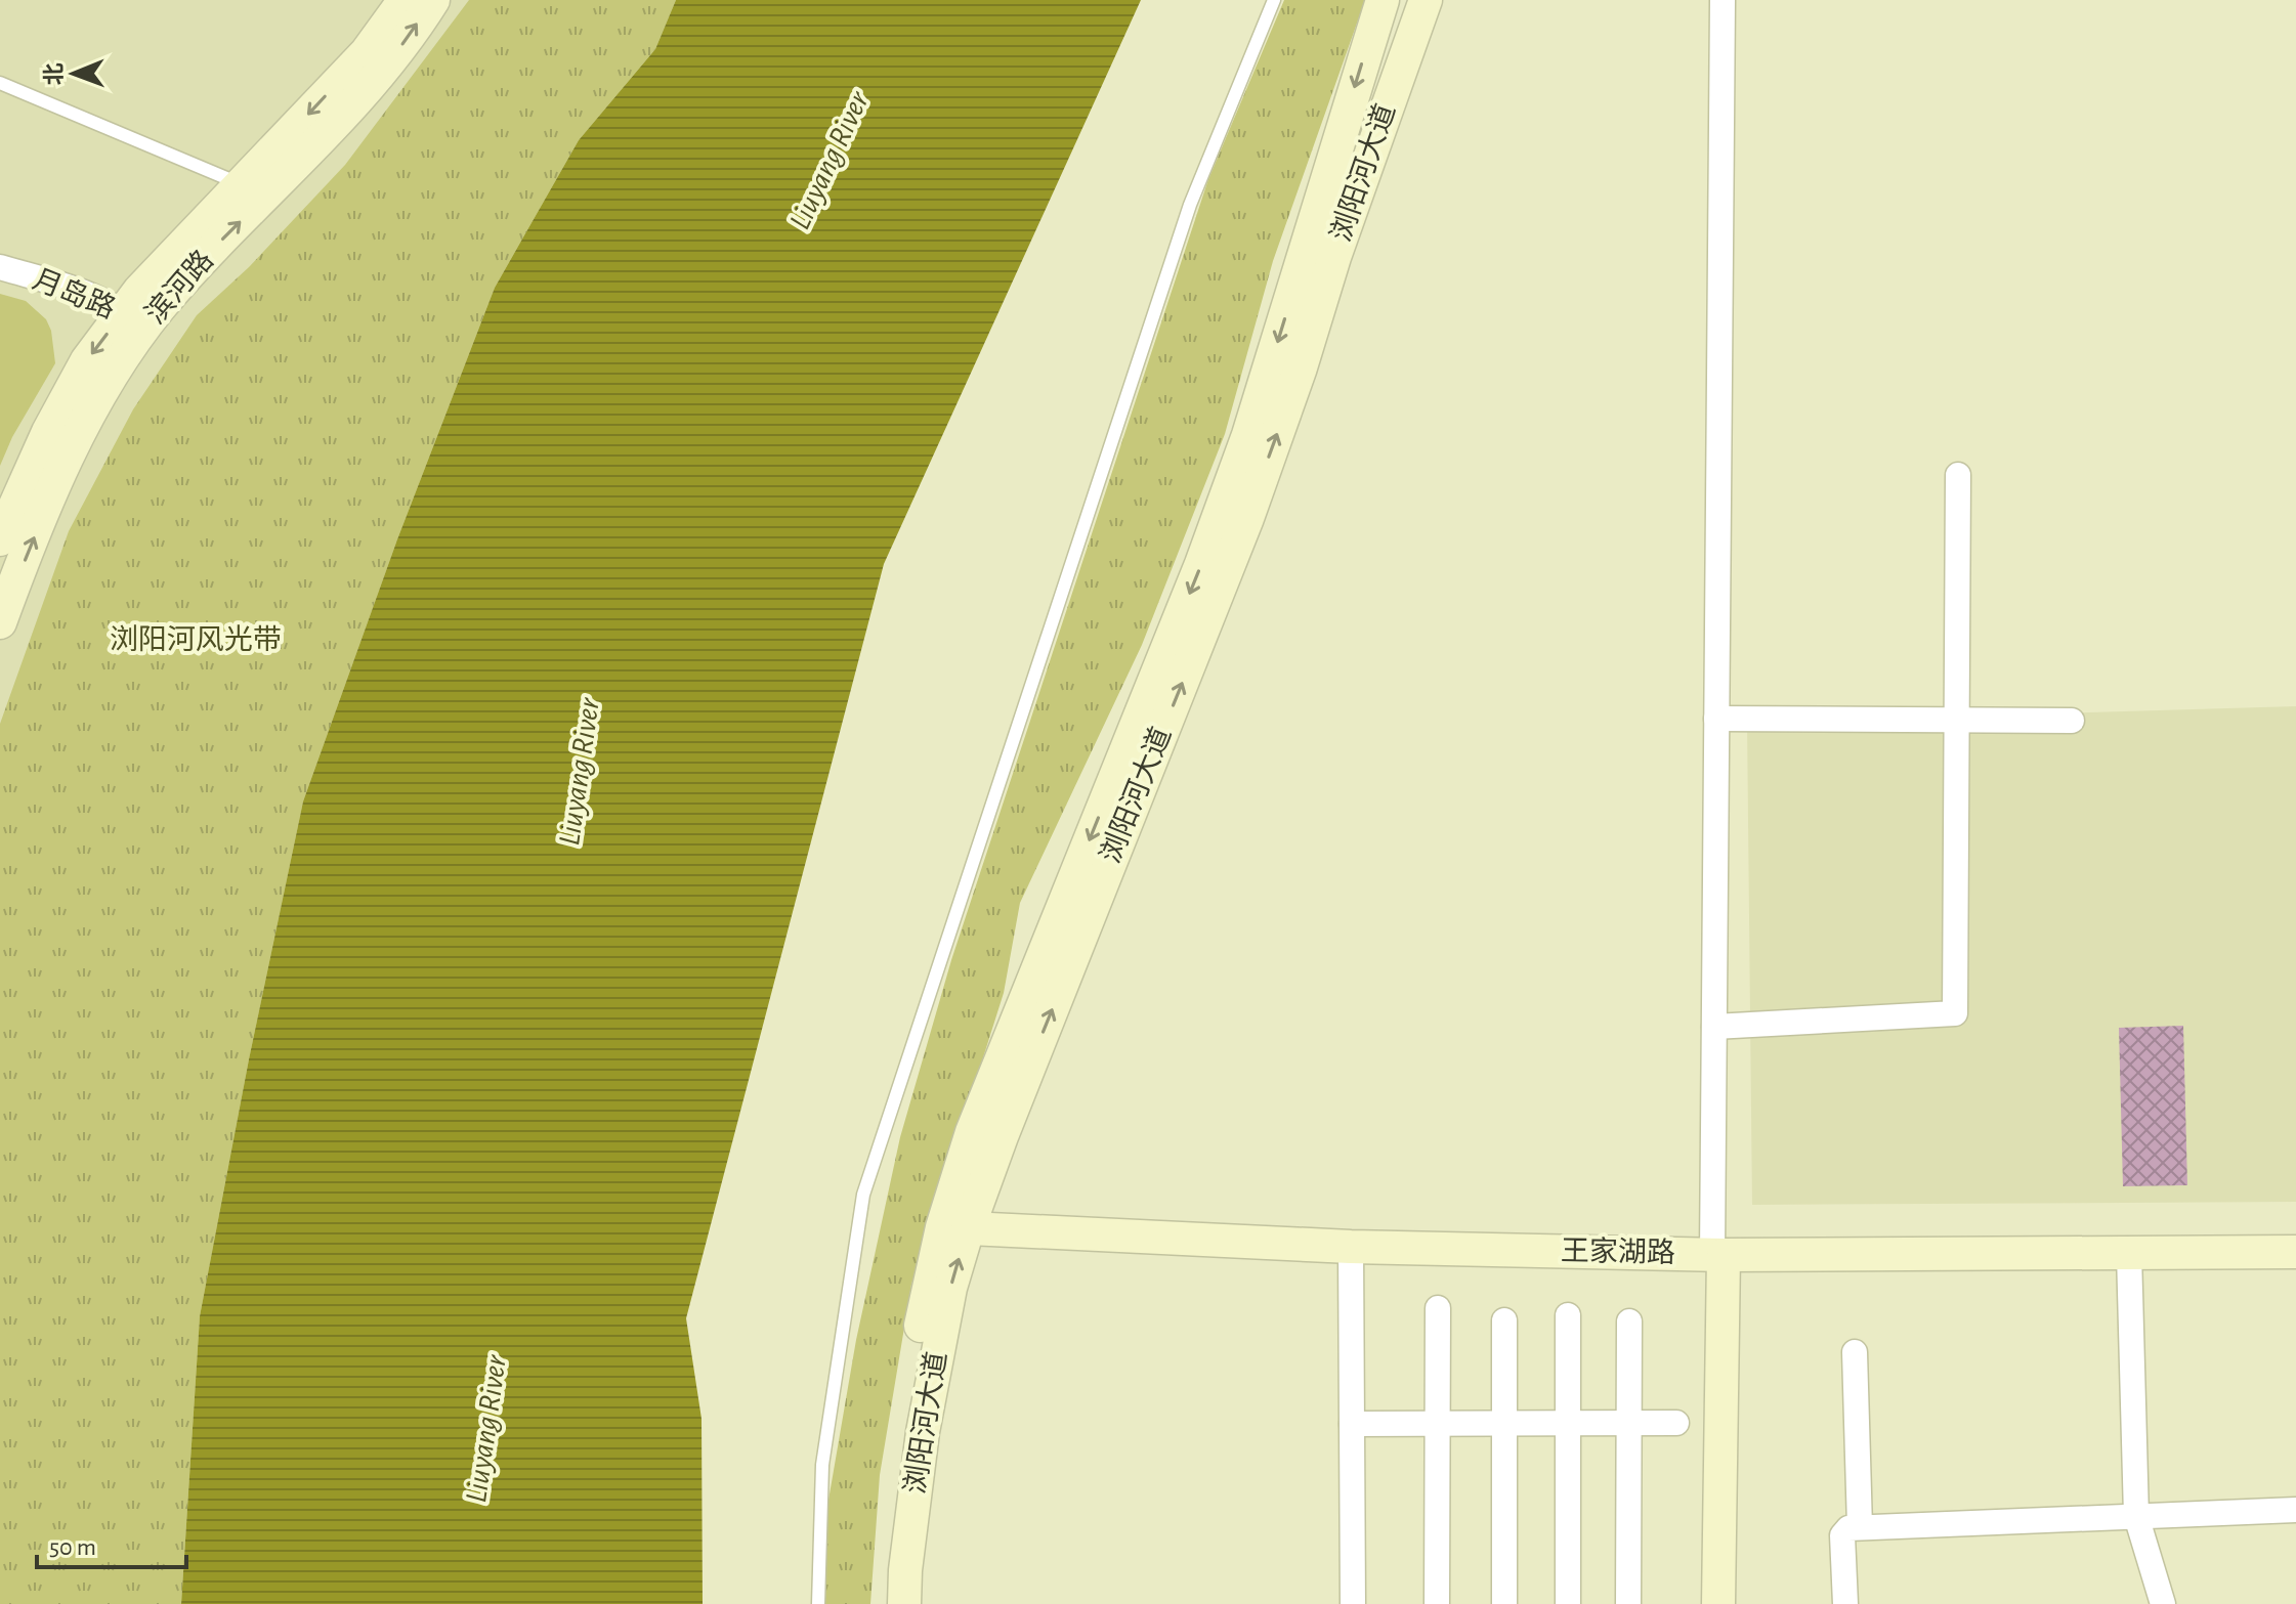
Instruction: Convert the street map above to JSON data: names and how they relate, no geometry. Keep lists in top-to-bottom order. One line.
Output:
{"streets":{"main road":["浏阳河大道","滨河路","王家湖路"],"street":["月岛路"]},"crossings":[["浏阳河大道","王家湖路"],["滨河路","月岛路"]],"water":["Liuyang River"],"parks":["浏阳河风光带"],"scale_bar":"50 m","north":"left"}
